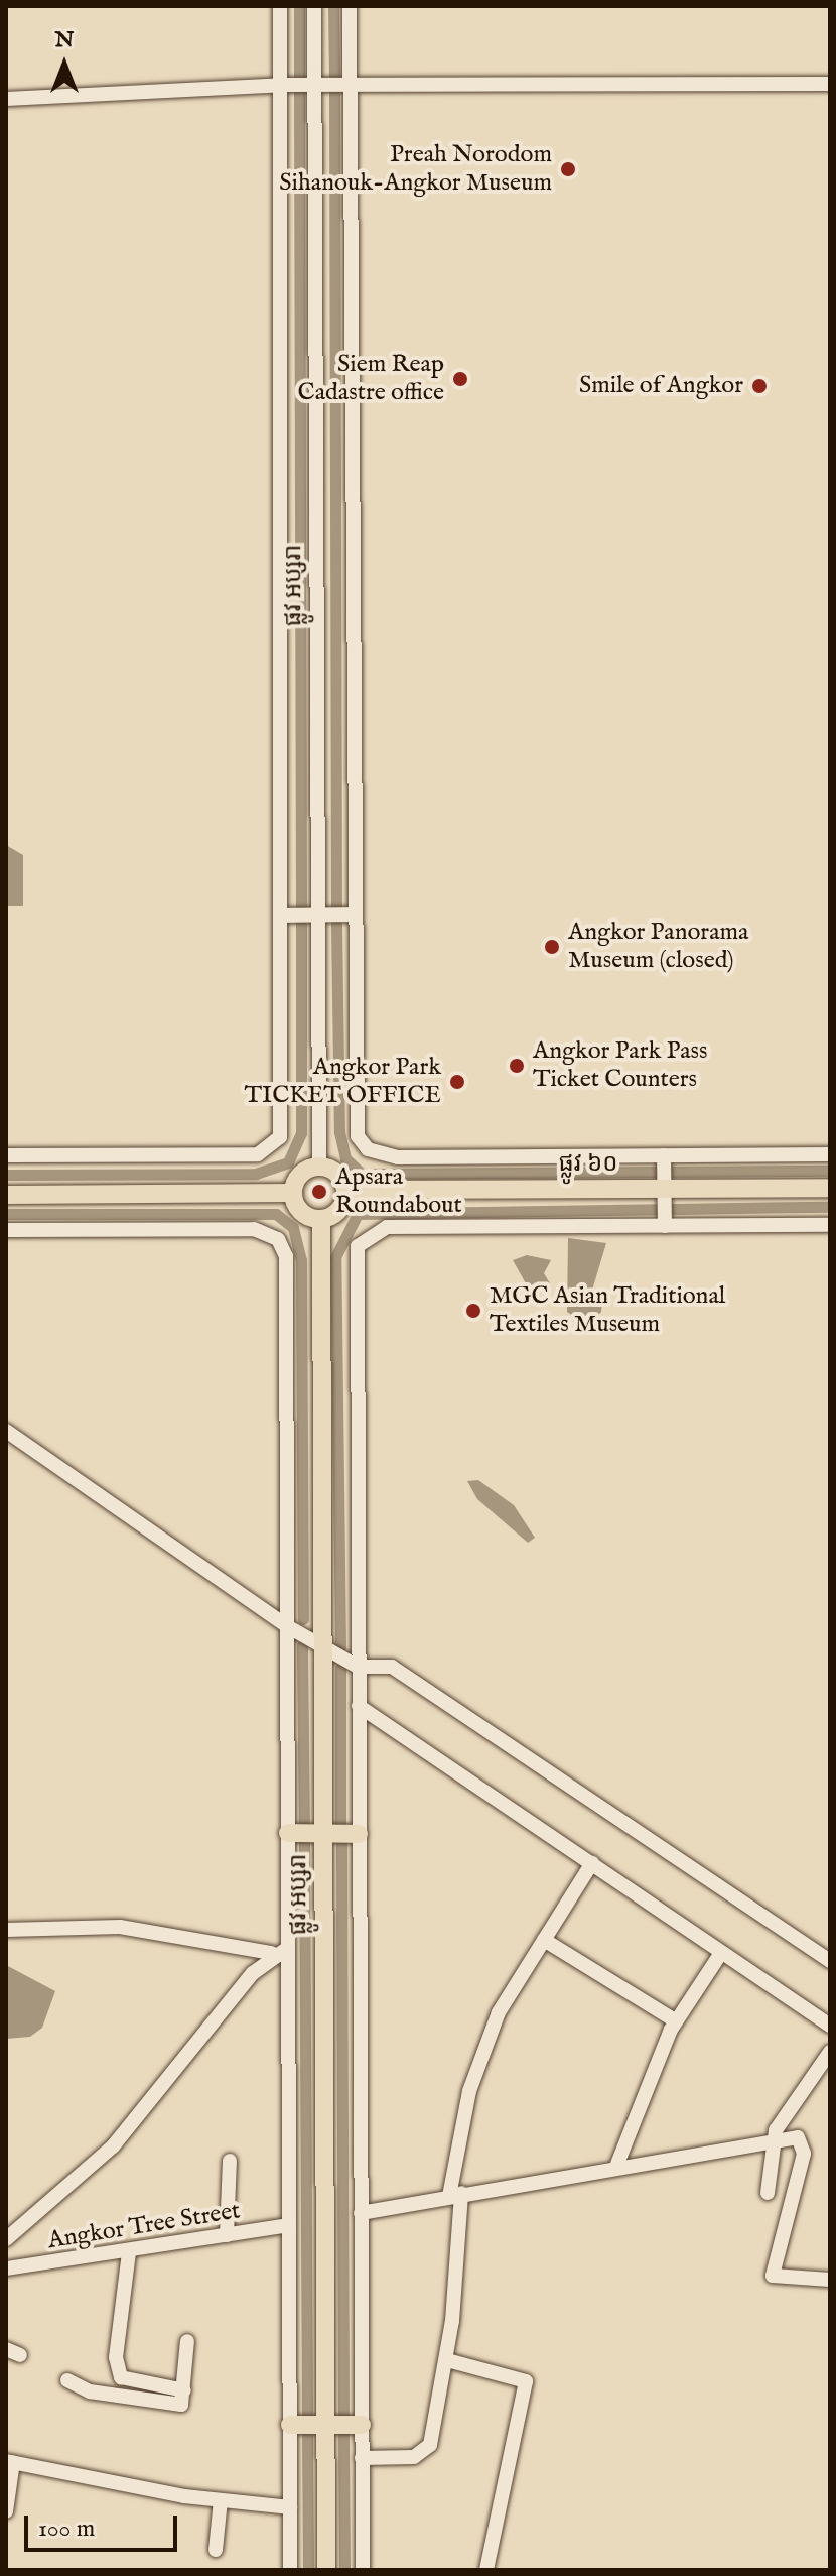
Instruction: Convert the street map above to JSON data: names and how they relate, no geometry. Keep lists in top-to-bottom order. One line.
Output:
{"streets":{"main road":["ផ្លូវ អប្សរា","ផ្លូវ ៦០"],"street":["Angkor Tree Street"]},"crossings":[["ផ្លូវ អប្សរា","ផ្លូវ ៦០"]],"places":["Preah Norodom Sihanouk-Angkor Museum","Siem Reap Cadastre office","Smile of Angkor","Angkor Panorama Museum (closed)","Angkor Park Pass Ticket Counters","Angkor Park TICKET OFFICE","Apsara Roundabout","MGC Asian Traditional Textiles Museum"],"scale_bar":"100 m","north":"top"}
